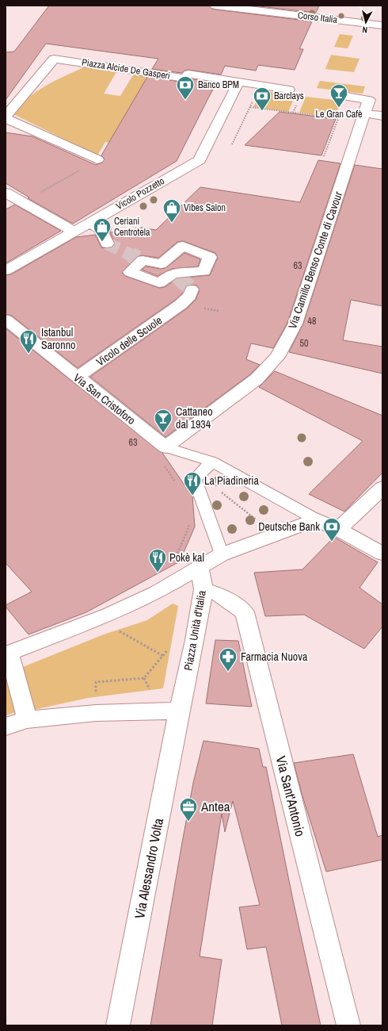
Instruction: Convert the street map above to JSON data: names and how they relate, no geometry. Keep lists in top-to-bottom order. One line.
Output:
{"streets":{"street":["Corso Italia","Piazza Alcide De Gasperi","Vicolo Pozzetto","Via Camillo Benso Conte di Cavour","Vicolo delle Scuole","Via San Cristoforo","Piazza Unità d'Italia","Via Sant'Antonio","Via Alessandro Volta"]},"crossings":[["Piazza Alcide De Gasperi","Vicolo Pozzetto"],["Via Camillo Benso Conte di Cavour","Via San Cristoforo"],["Vicolo delle Scuole","Via San Cristoforo"],["Piazza Unità d'Italia","Via Sant'Antonio"],["Piazza Unità d'Italia","Via Alessandro Volta"]],"places":{"bank":["Banco BPM","Barclays","Deutsche Bank"],"bar":["Le Gran Cafè","Cattaneo dal 1934"],"shop":["Vibes Salon","Ceriani Centrotela"],"restaurant":["Istanbul Saronno","La Piadineria","Pokè kal"],"pharmacy":["Farmacia Nuova"],"office":["Antea"]},"house_numbers":["63","48","50","63"],"north":"bottom"}
